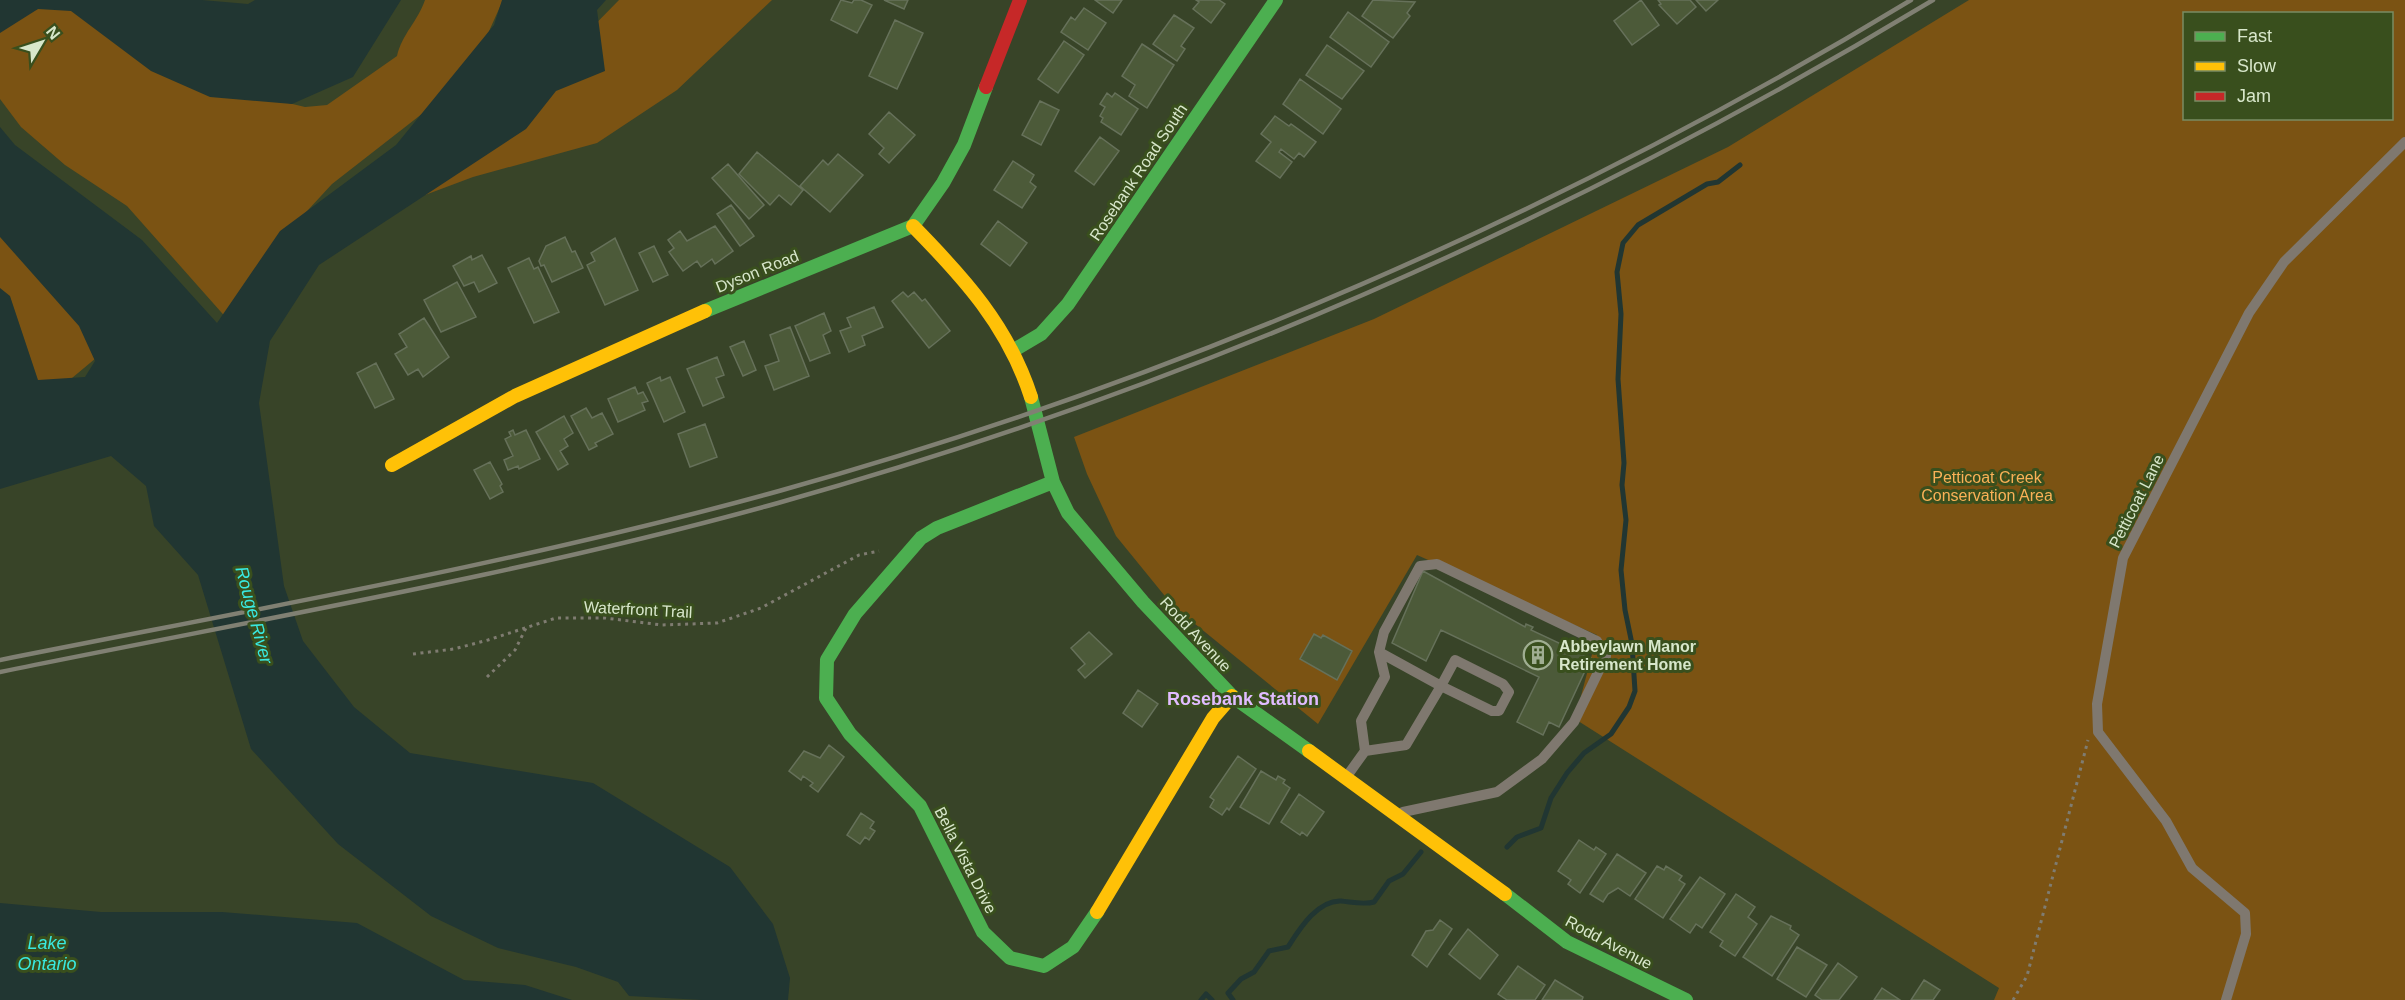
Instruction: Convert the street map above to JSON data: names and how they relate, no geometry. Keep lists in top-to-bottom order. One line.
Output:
{"streets":{"street":["Rosebank Road South","Dyson Road","Rodd Avenue","Bella Vista Drive"],"lane":["Petticoat Lane"],"path":["Waterfront Trail"]},"crossings":[["Rosebank Road South","Rodd Avenue"],["Dyson Road","Rodd Avenue"],["Rodd Avenue","Bella Vista Drive"]],"districts":["Rosebank Station"],"water":["Rouge River","Lake Ontario"],"parks":["Petticoat Creek Conservation Area"],"places":{"building":["Abbeylawn Manor Retirement Home"]},"legend":["Fast","Slow","Jam"],"north":"top right"}
